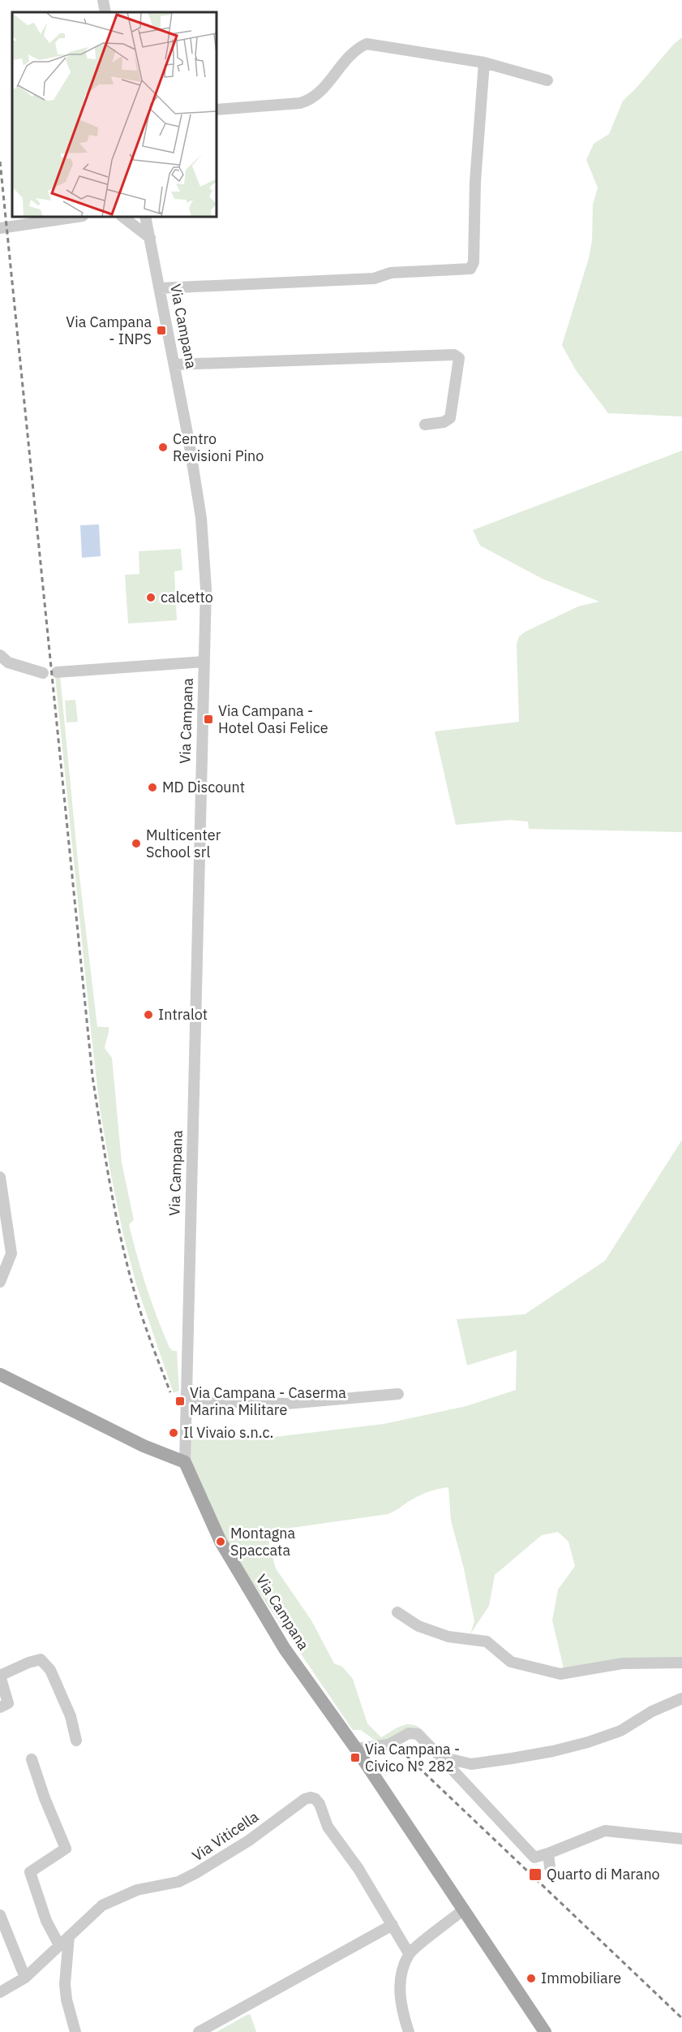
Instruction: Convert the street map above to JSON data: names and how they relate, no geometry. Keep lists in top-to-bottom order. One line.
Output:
{"streets":{"main road":["Via Campana"],"street":["Via Viticella"]},"places":{"transit":["Via Campana - INPS","Via Campana - Hotel Oasi Felice","Via Campana - Caserma Marina Militare","Via Campana - Civico N° 282","Quarto di Marano"],"other":["Centro Revisioni Pino","calcetto","MD Discount","Multicenter School srl","Intralot","Il Vivaio s.n.c.","Montagna Spaccata","Immobiliare"]}}
